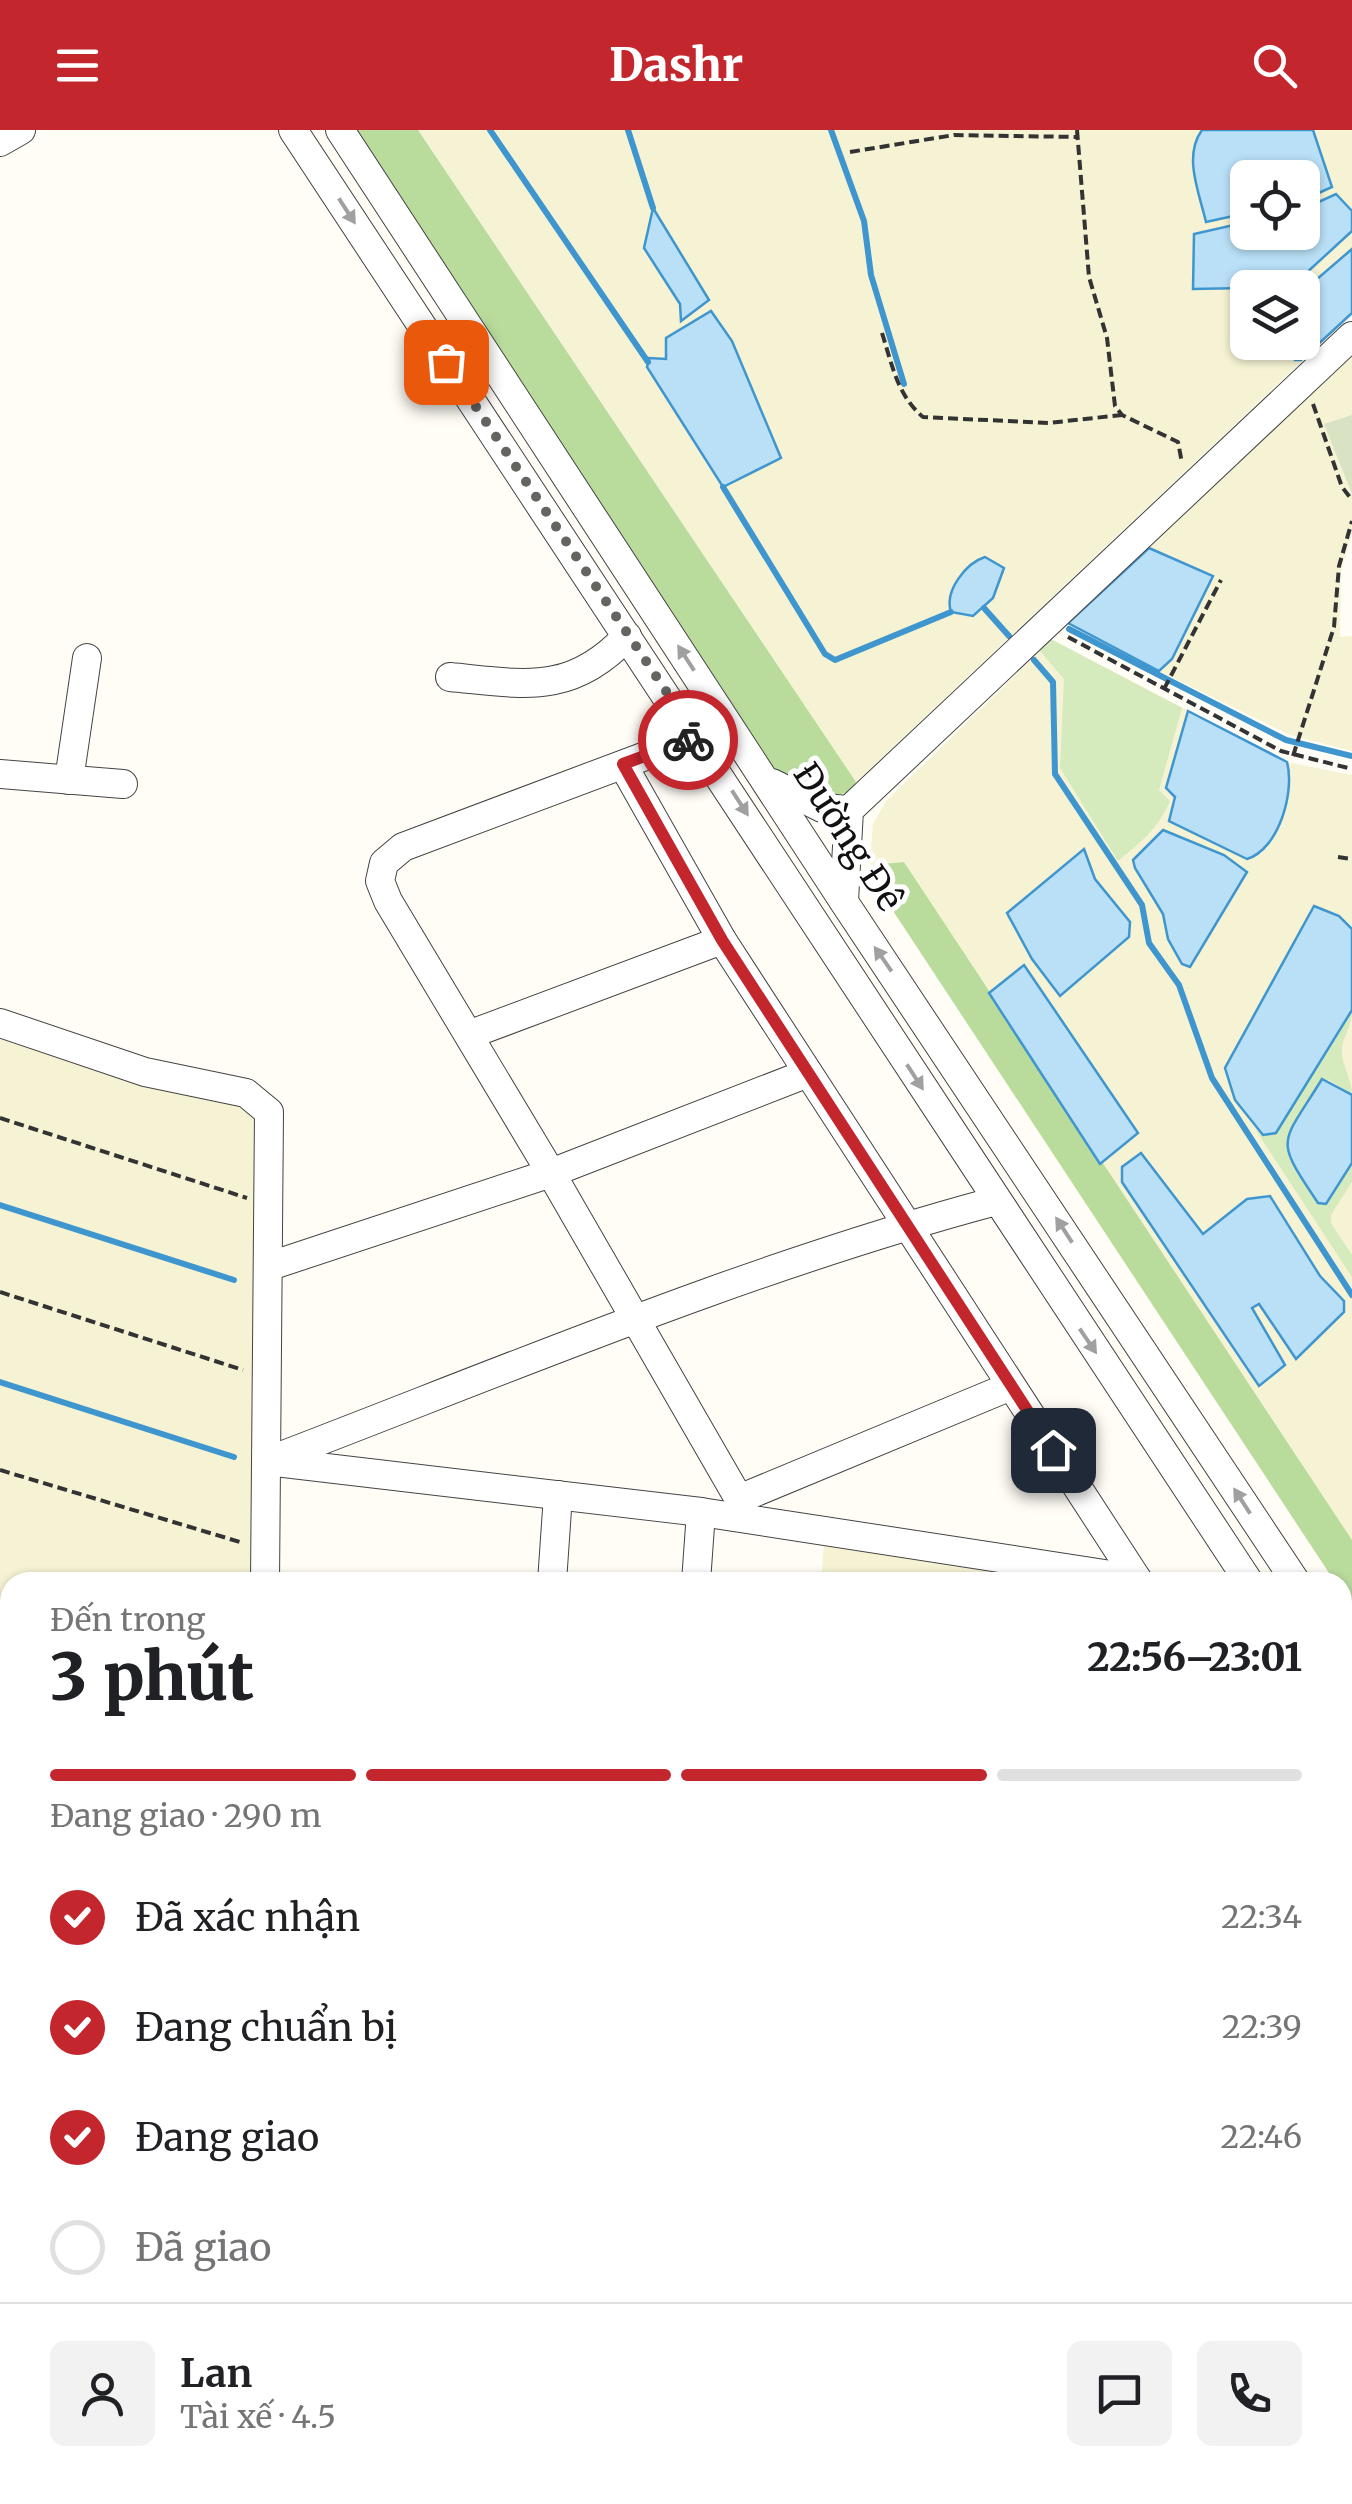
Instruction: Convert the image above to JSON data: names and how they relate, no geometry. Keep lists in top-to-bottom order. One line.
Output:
{"streets":{"street":["Đường Đê"]},"page":{"header":"Dashr","heading":["3 phút","Đến trong","22:56–23:01"],"panel":["Lan","Tài xế · 4.5"],"bar":"Đang giao · 290 m","list":[["Đã xác nhận","22:34"],["Đang chuẩn bị","22:39"],["Đang giao","22:46"],"Đã giao"]}}
